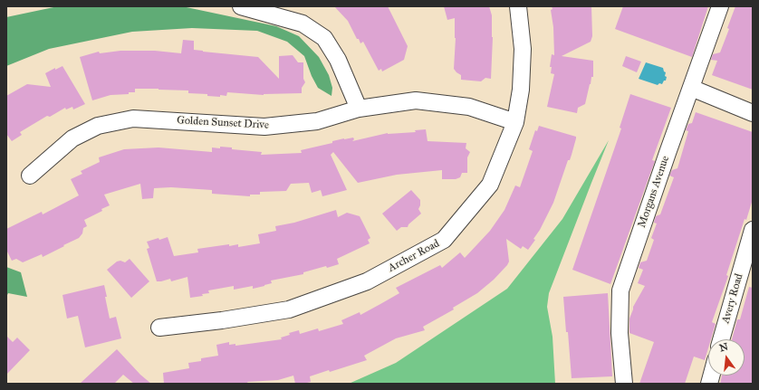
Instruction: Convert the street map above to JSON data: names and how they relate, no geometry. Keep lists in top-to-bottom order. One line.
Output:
{"streets":{"street":["Golden Sunset Drive","Morgans Avenue","Archer Road","Avery Road"]},"crossings":[["Golden Sunset Drive","Archer Road"]],"north":"top"}
